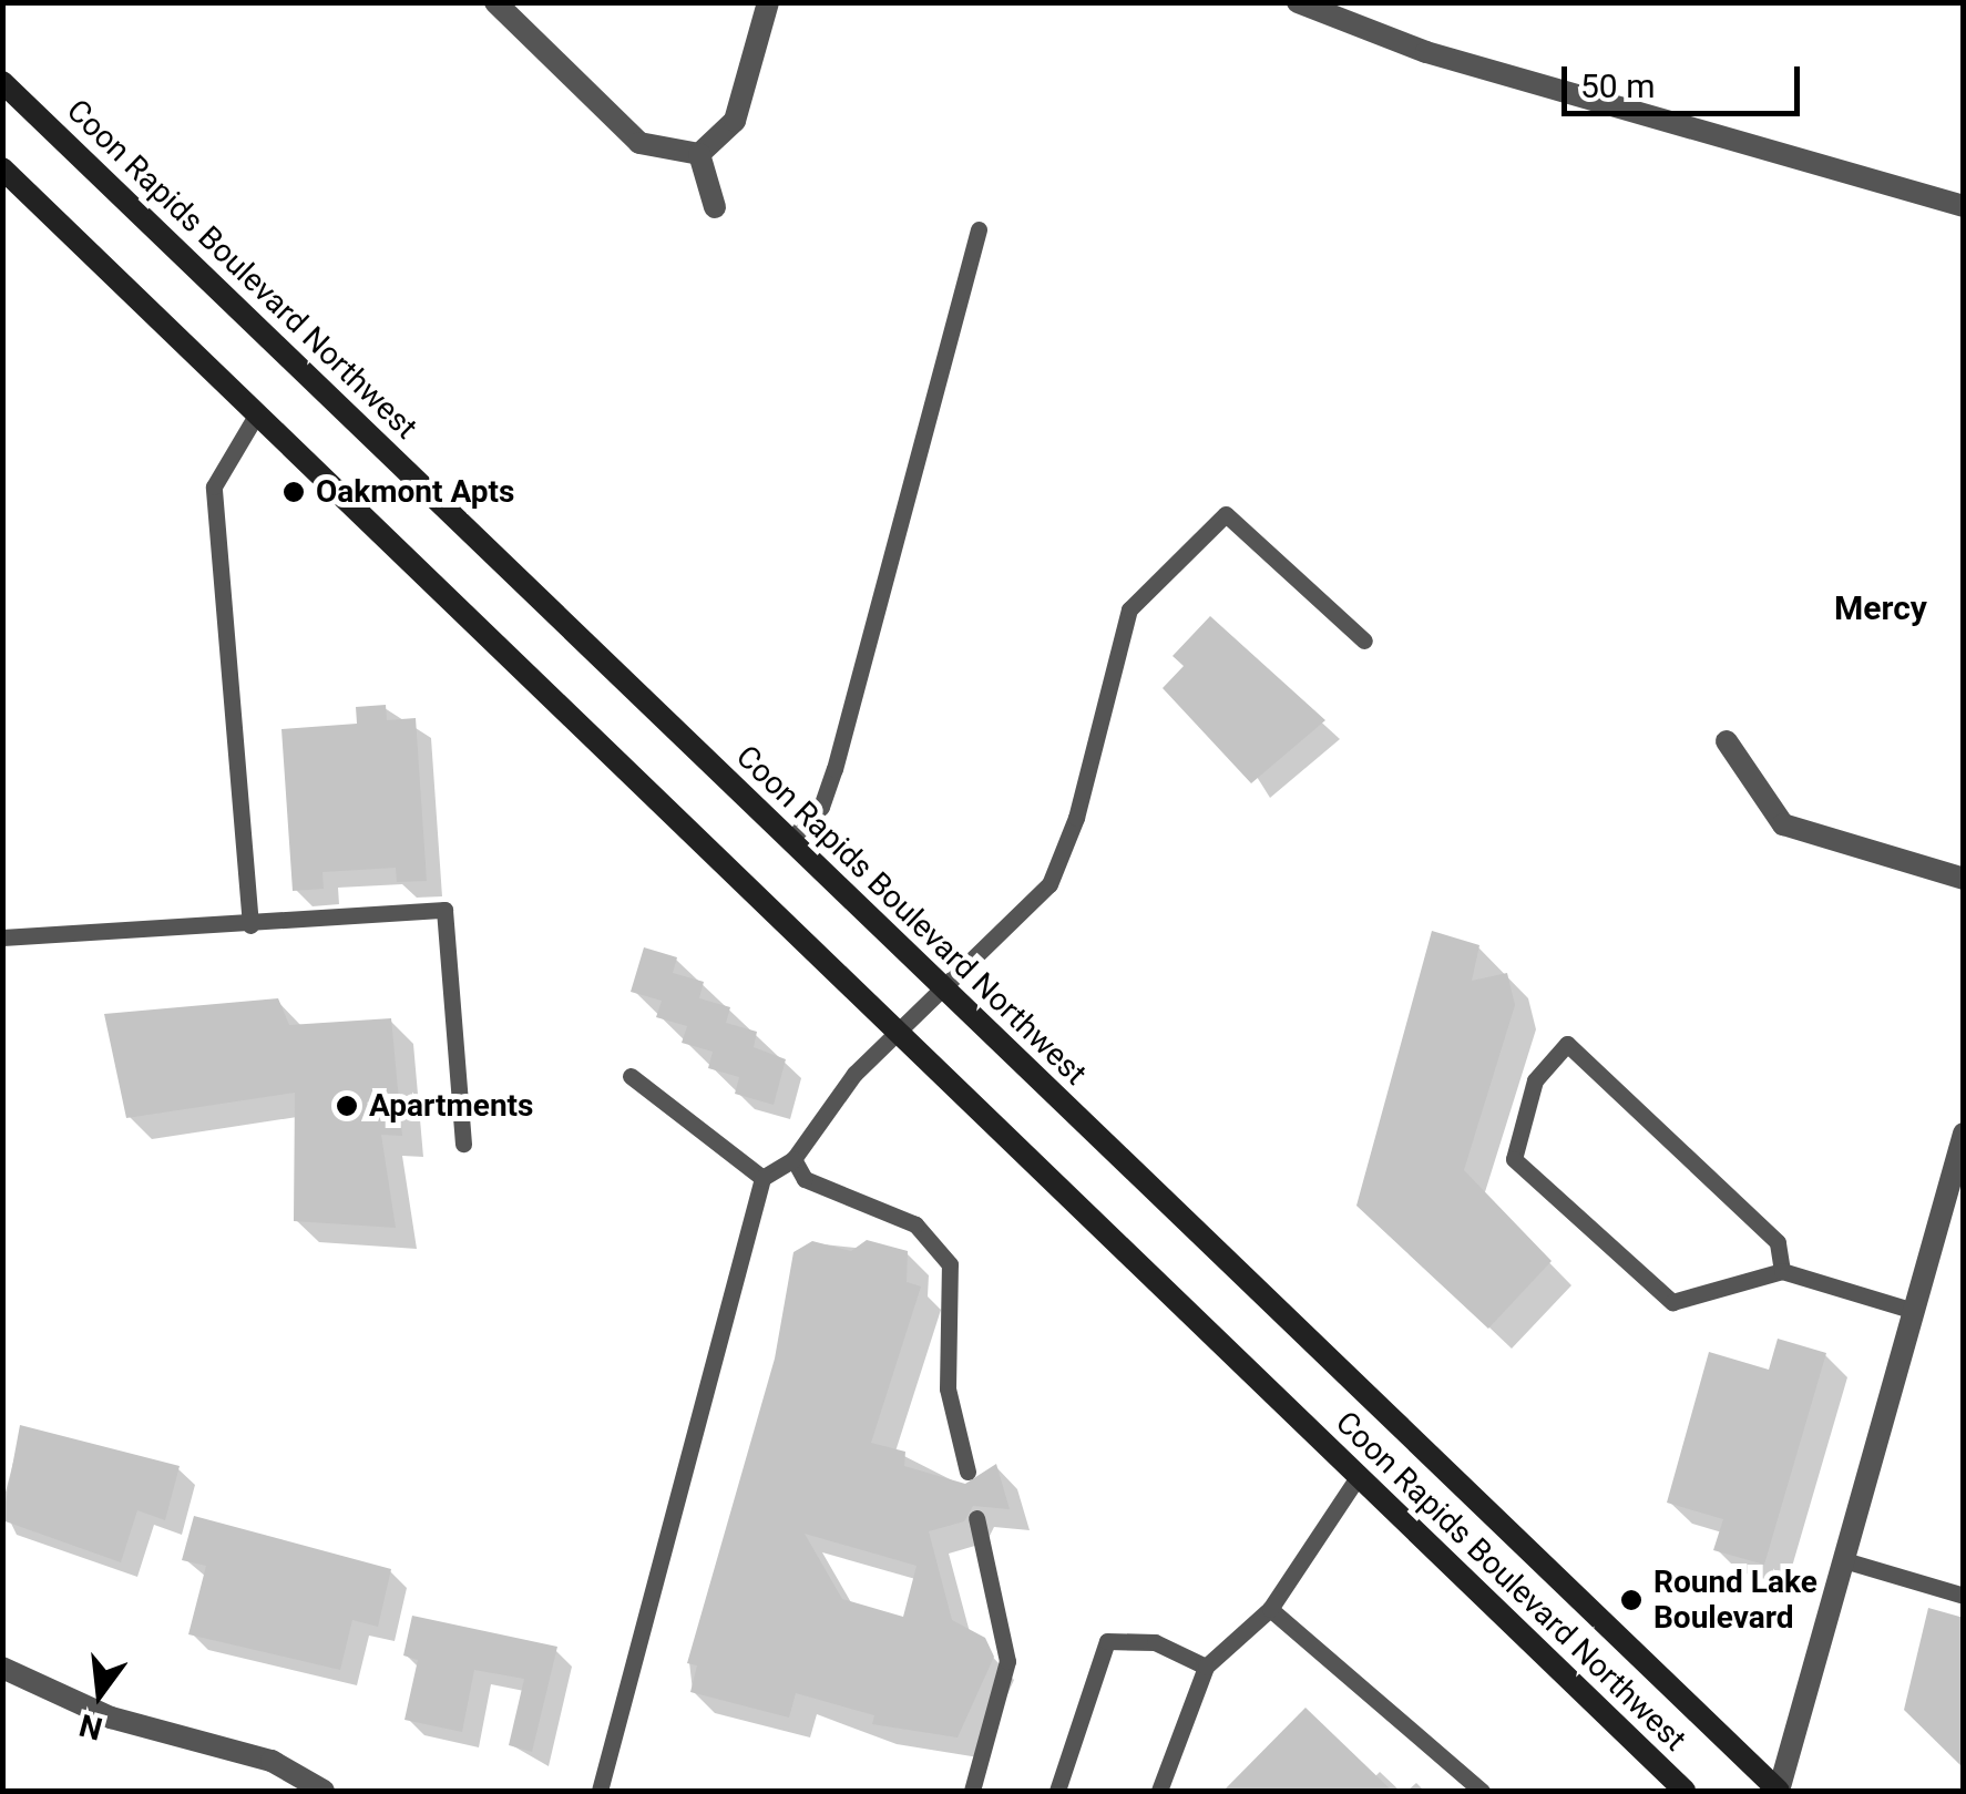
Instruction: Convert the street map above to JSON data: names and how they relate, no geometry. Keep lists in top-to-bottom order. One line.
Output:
{"streets":{"main road":["Coon Rapids Boulevard Northwest"]},"districts":["Mercy"],"places":["Oakmont Apts","Apartments","Round Lake Boulevard"],"scale_bar":"50 m","north":"bottom"}
